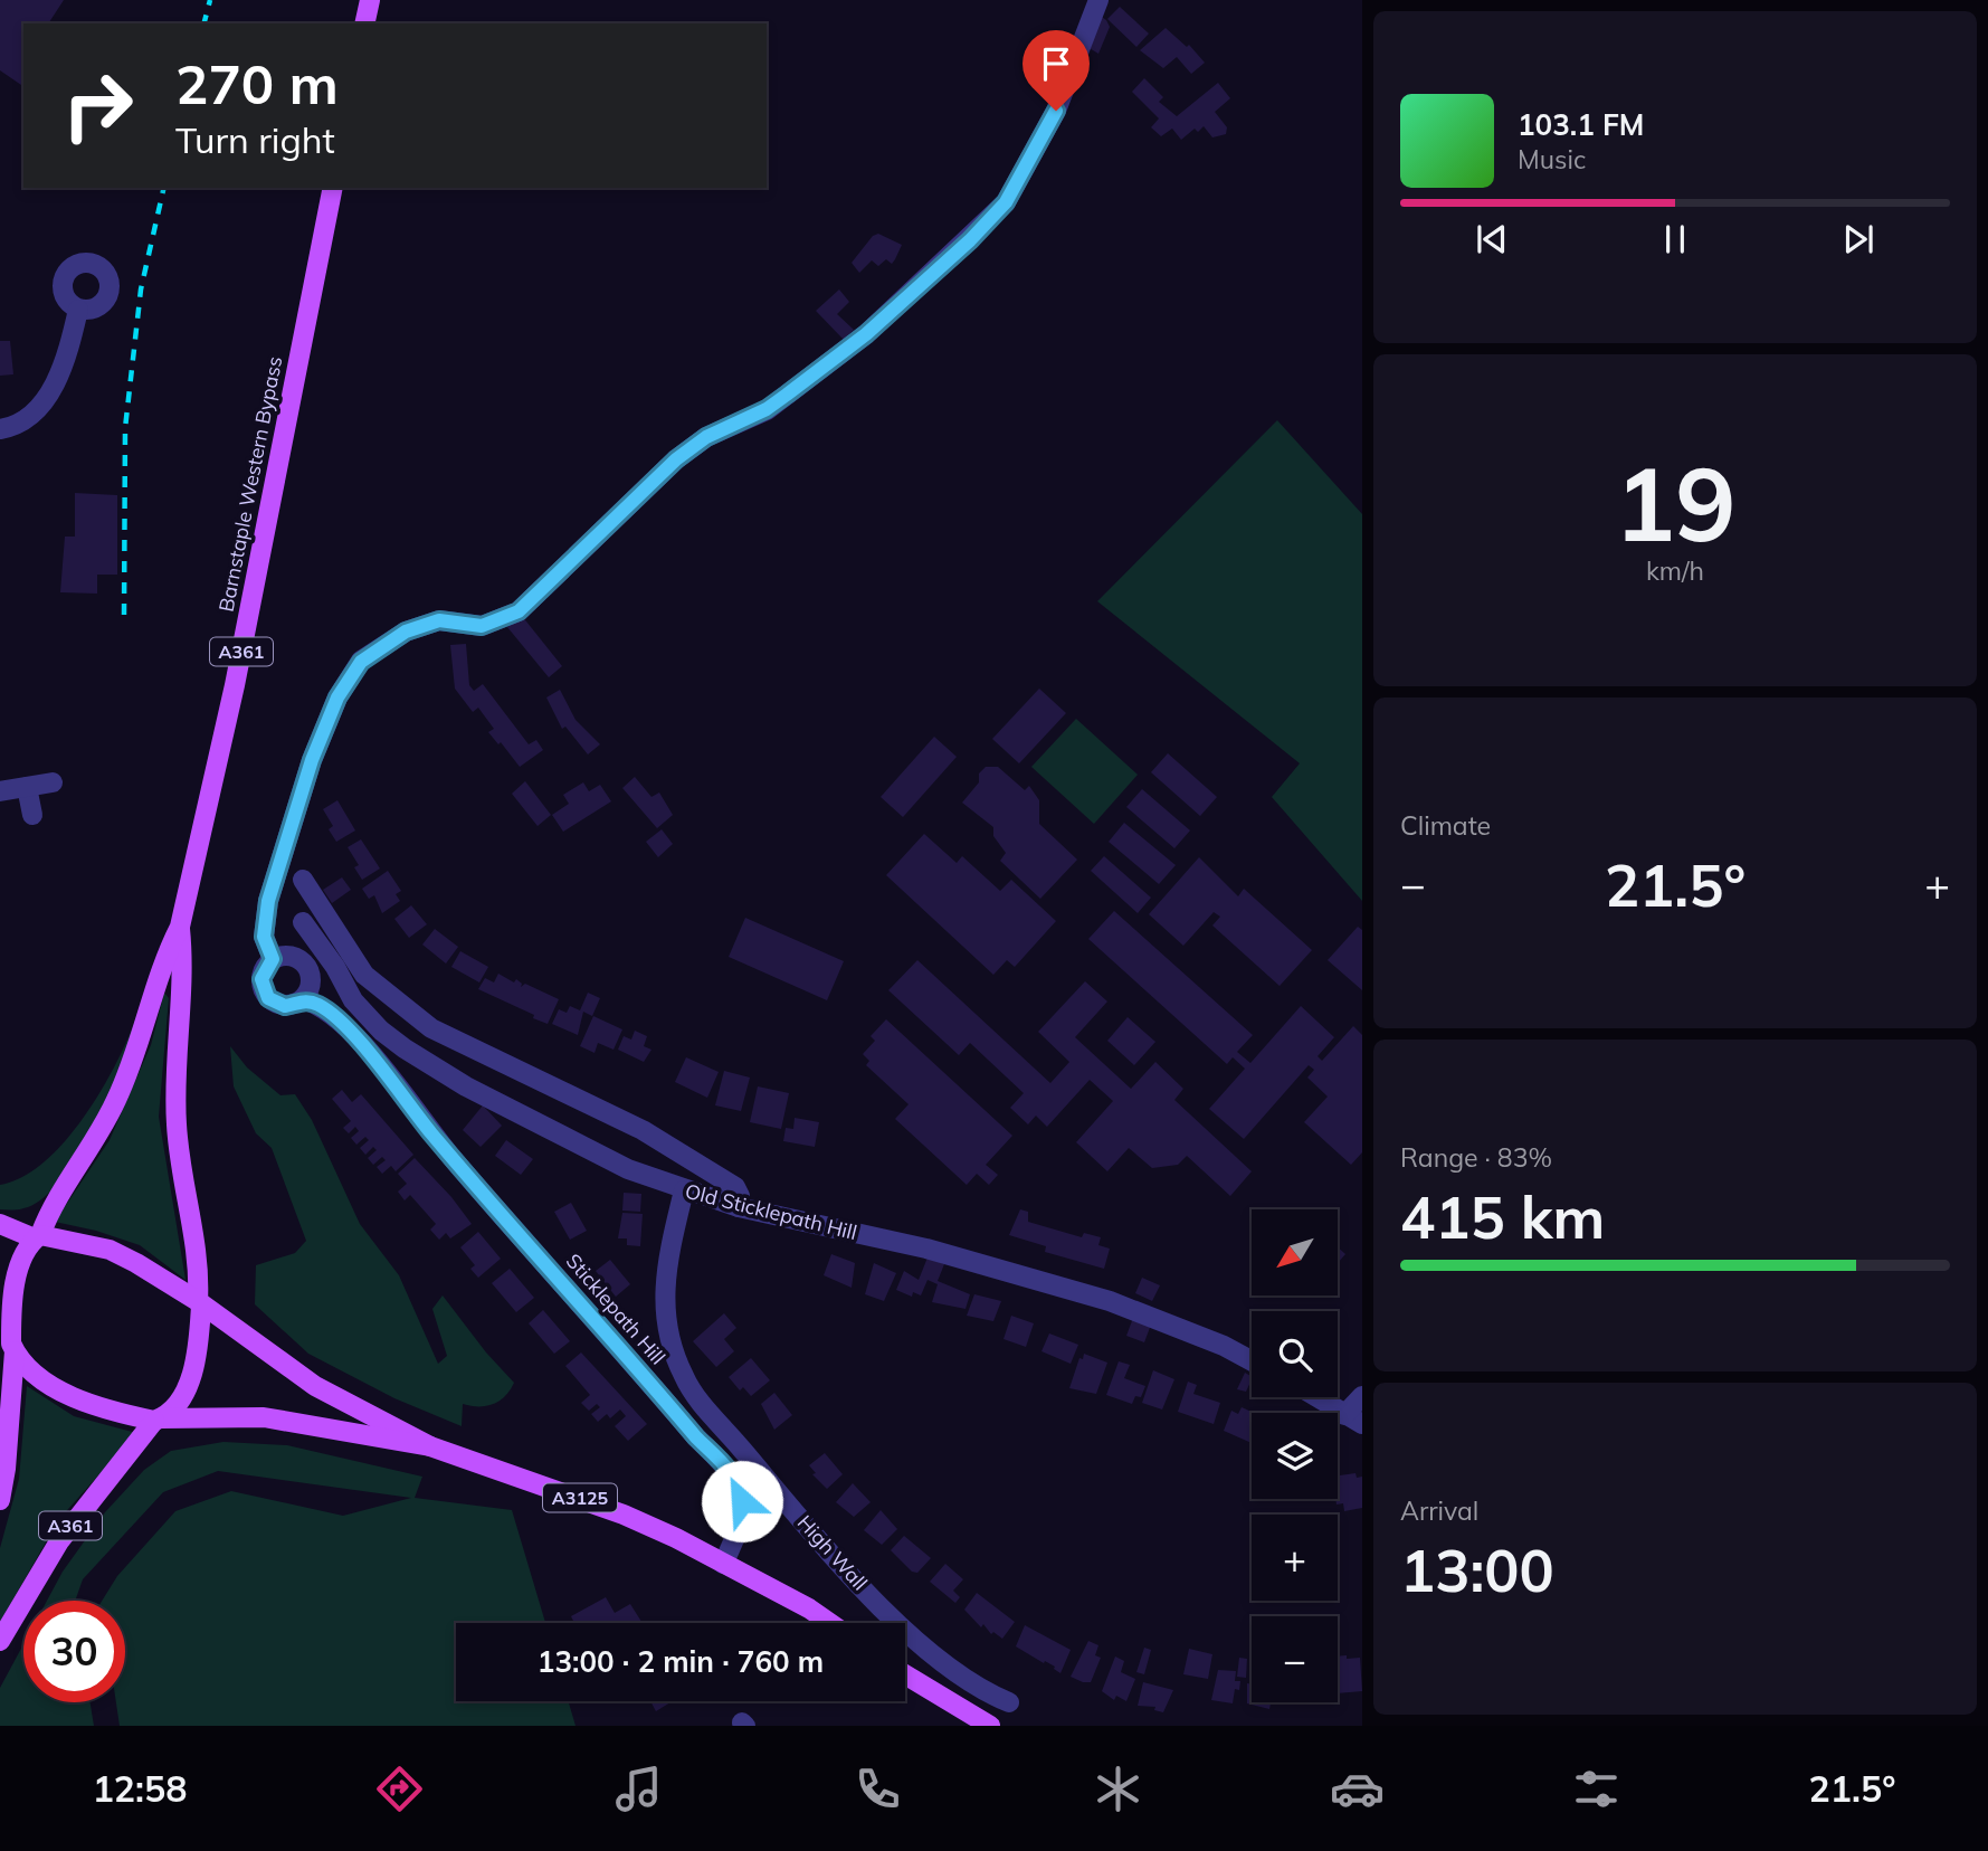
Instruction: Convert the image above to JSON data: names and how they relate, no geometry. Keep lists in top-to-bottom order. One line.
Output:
{"streets":{"main road":["Barnstaple Western Bypass","A361","A3125"],"street":["Old Sticklepath Hill","Sticklepath Hill","High Wall"]},"crossings":[["Barnstaple Western Bypass","A361"],["Barnstaple Western Bypass","A3125"],["A361","A3125"],["Old Sticklepath Hill","High Wall"],["Sticklepath Hill","A3125"]],"north":"bottom left","page":{"turn":["270 m","Turn right"],"song":["103.1 FM","Music"],"tile":[["19","km/h"],"Climate",["Range · 83%","415 km"],["Arrival","13:00"]],"heat":["−","21.5°","+"],"map_buttons":["+","−"],"limit":"30","trip":"13:00 · 2 min · 760 m","tabs":["12:58","21.5°"]}}
